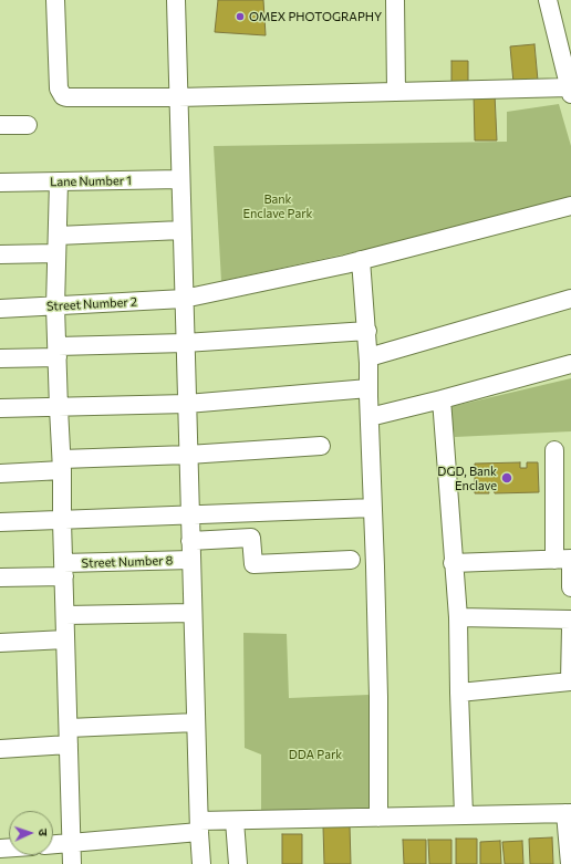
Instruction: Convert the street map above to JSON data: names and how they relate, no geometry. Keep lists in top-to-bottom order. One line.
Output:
{"streets":{"street":["Lane Number 1","Street Number 2","Street Number 8"]},"parks":["Bank Enclave Park","DDA Park"],"places":["OMEX PHOTOGRAPHY","DGD, Bank Enclave"],"north":"right"}
